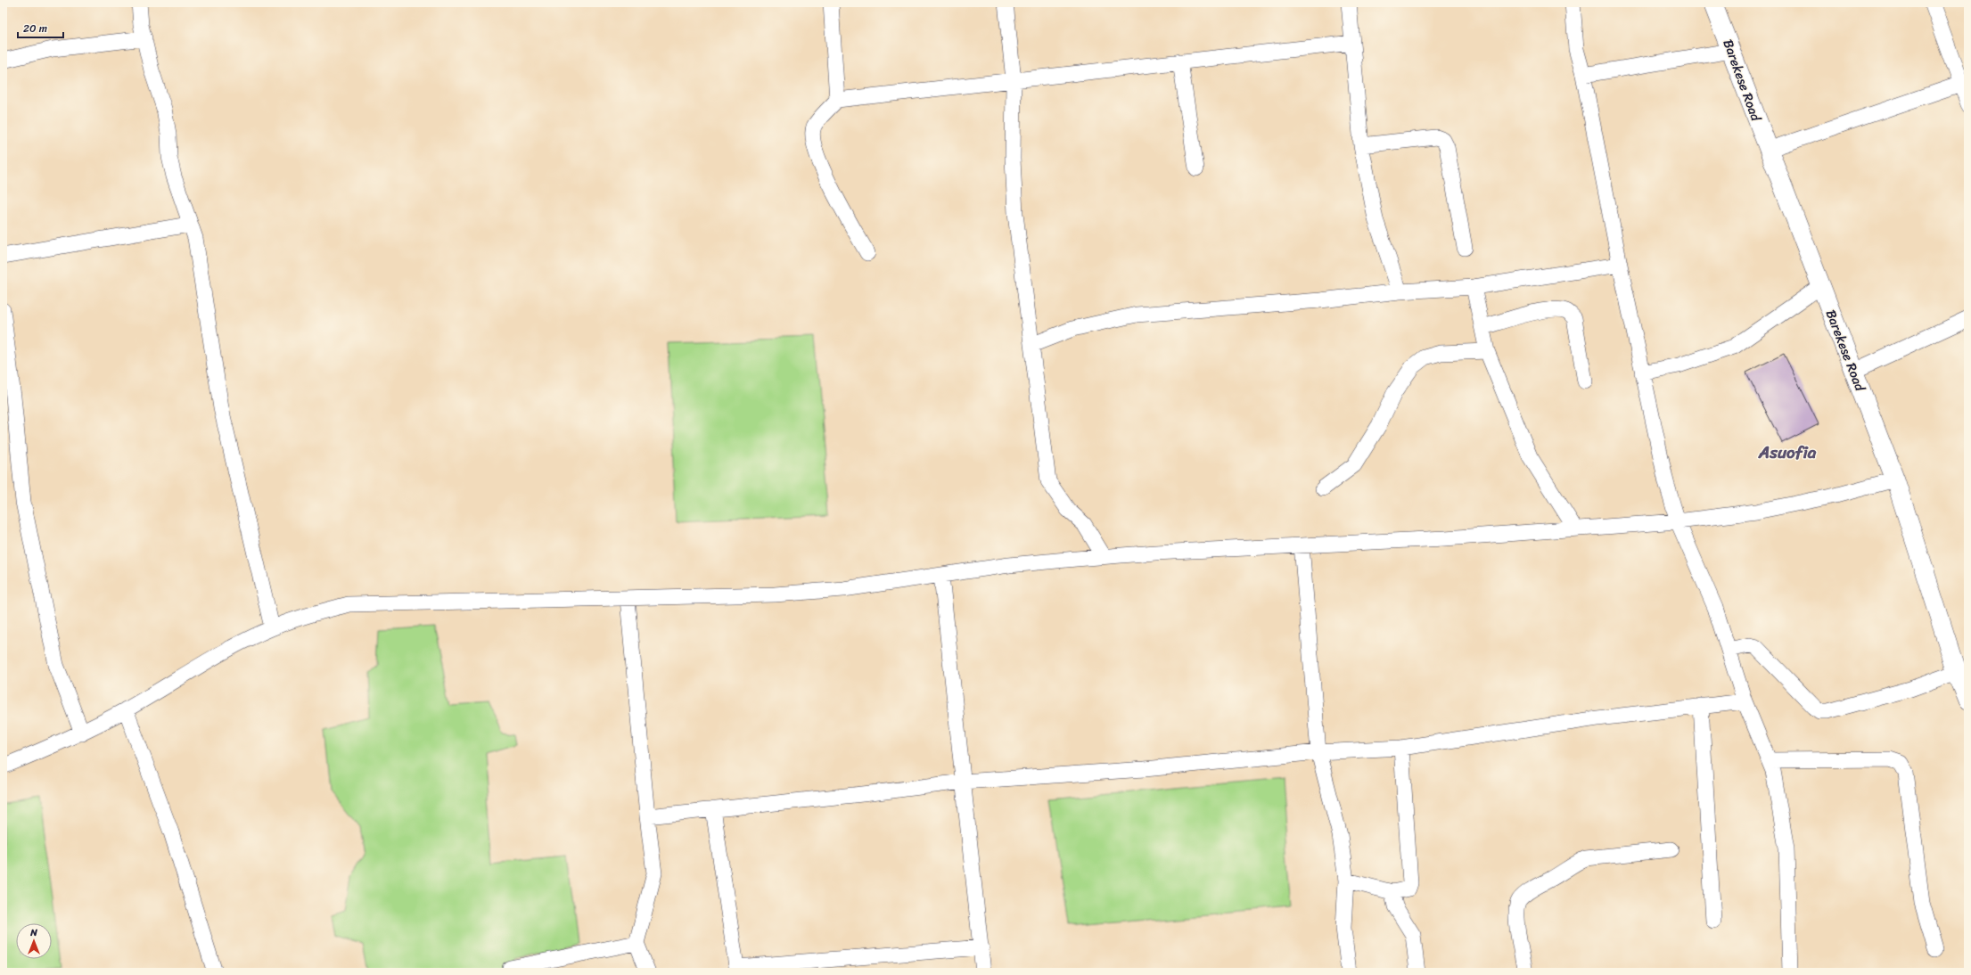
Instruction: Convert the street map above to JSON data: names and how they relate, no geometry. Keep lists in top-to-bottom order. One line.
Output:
{"streets":{"main road":["Barekese Road"]},"districts":["Asuofia"],"scale_bar":"20 m","north":"top"}
